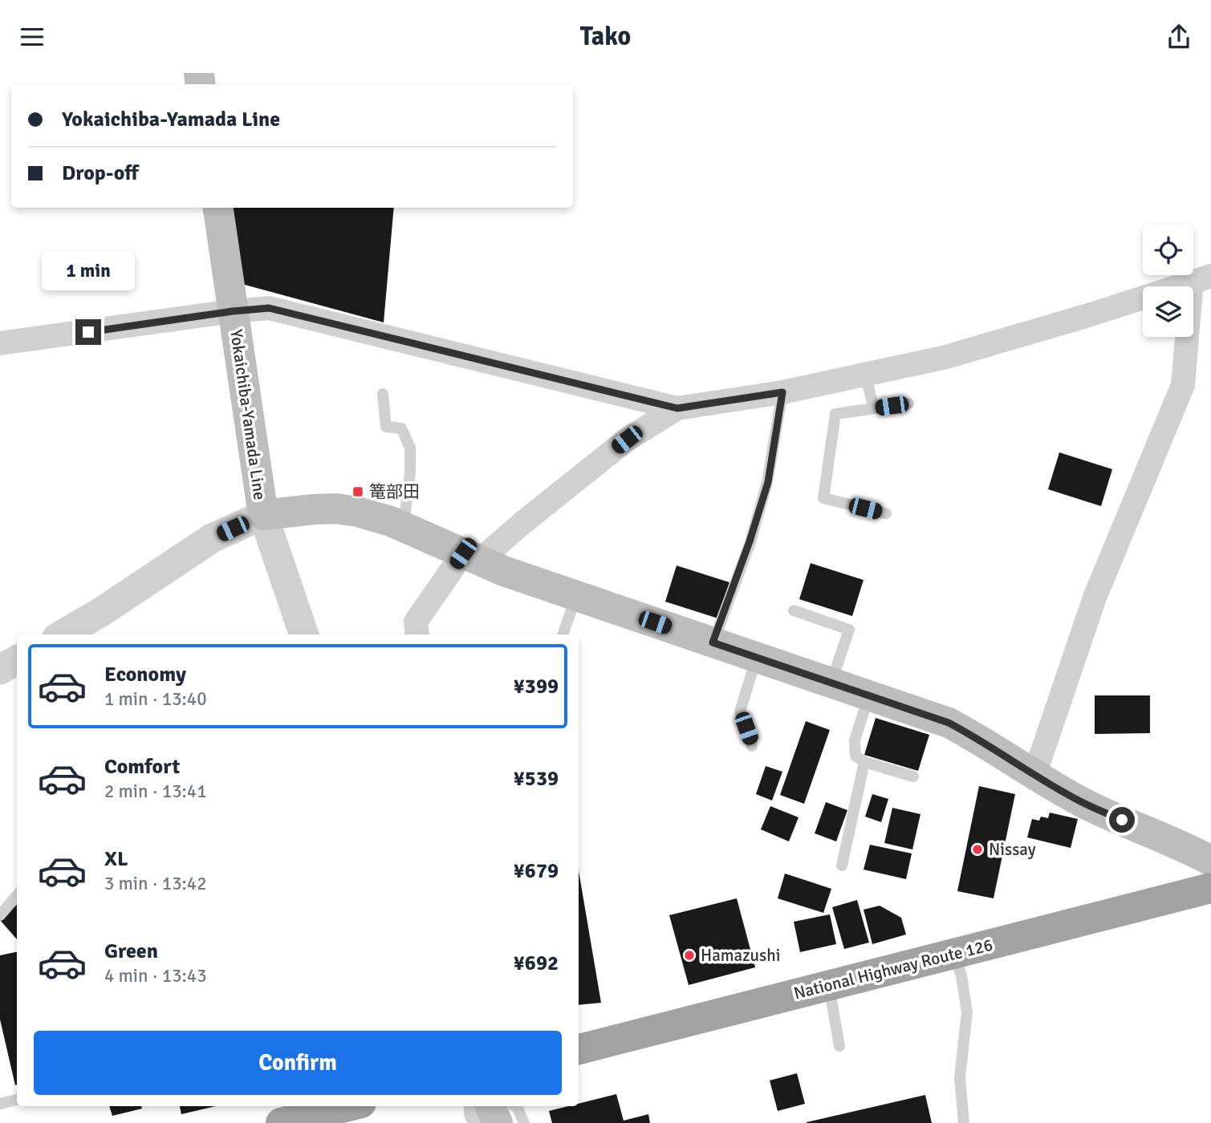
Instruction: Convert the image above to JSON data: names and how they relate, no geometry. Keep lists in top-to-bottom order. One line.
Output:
{"streets":{"highway":["National Highway Route 126"],"main road":["Yokaichiba-Yamada Line"]},"places":{"transit":["篭部田"],"other":["Nissay","Hamazushi"]},"page":{"header":"Tako","banner":["Yokaichiba-Yamada Line","Drop-off"],"bubble":"1 min","list":[{"name":"Economy","note":"1 min · 13:40","value":"¥399"},{"name":"Comfort","note":"2 min · 13:41","value":"¥539"},{"name":"XL","note":"3 min · 13:42","value":"¥679"},{"name":"Green","note":"4 min · 13:43","value":"¥692"}],"buttons":"Confirm"}}
